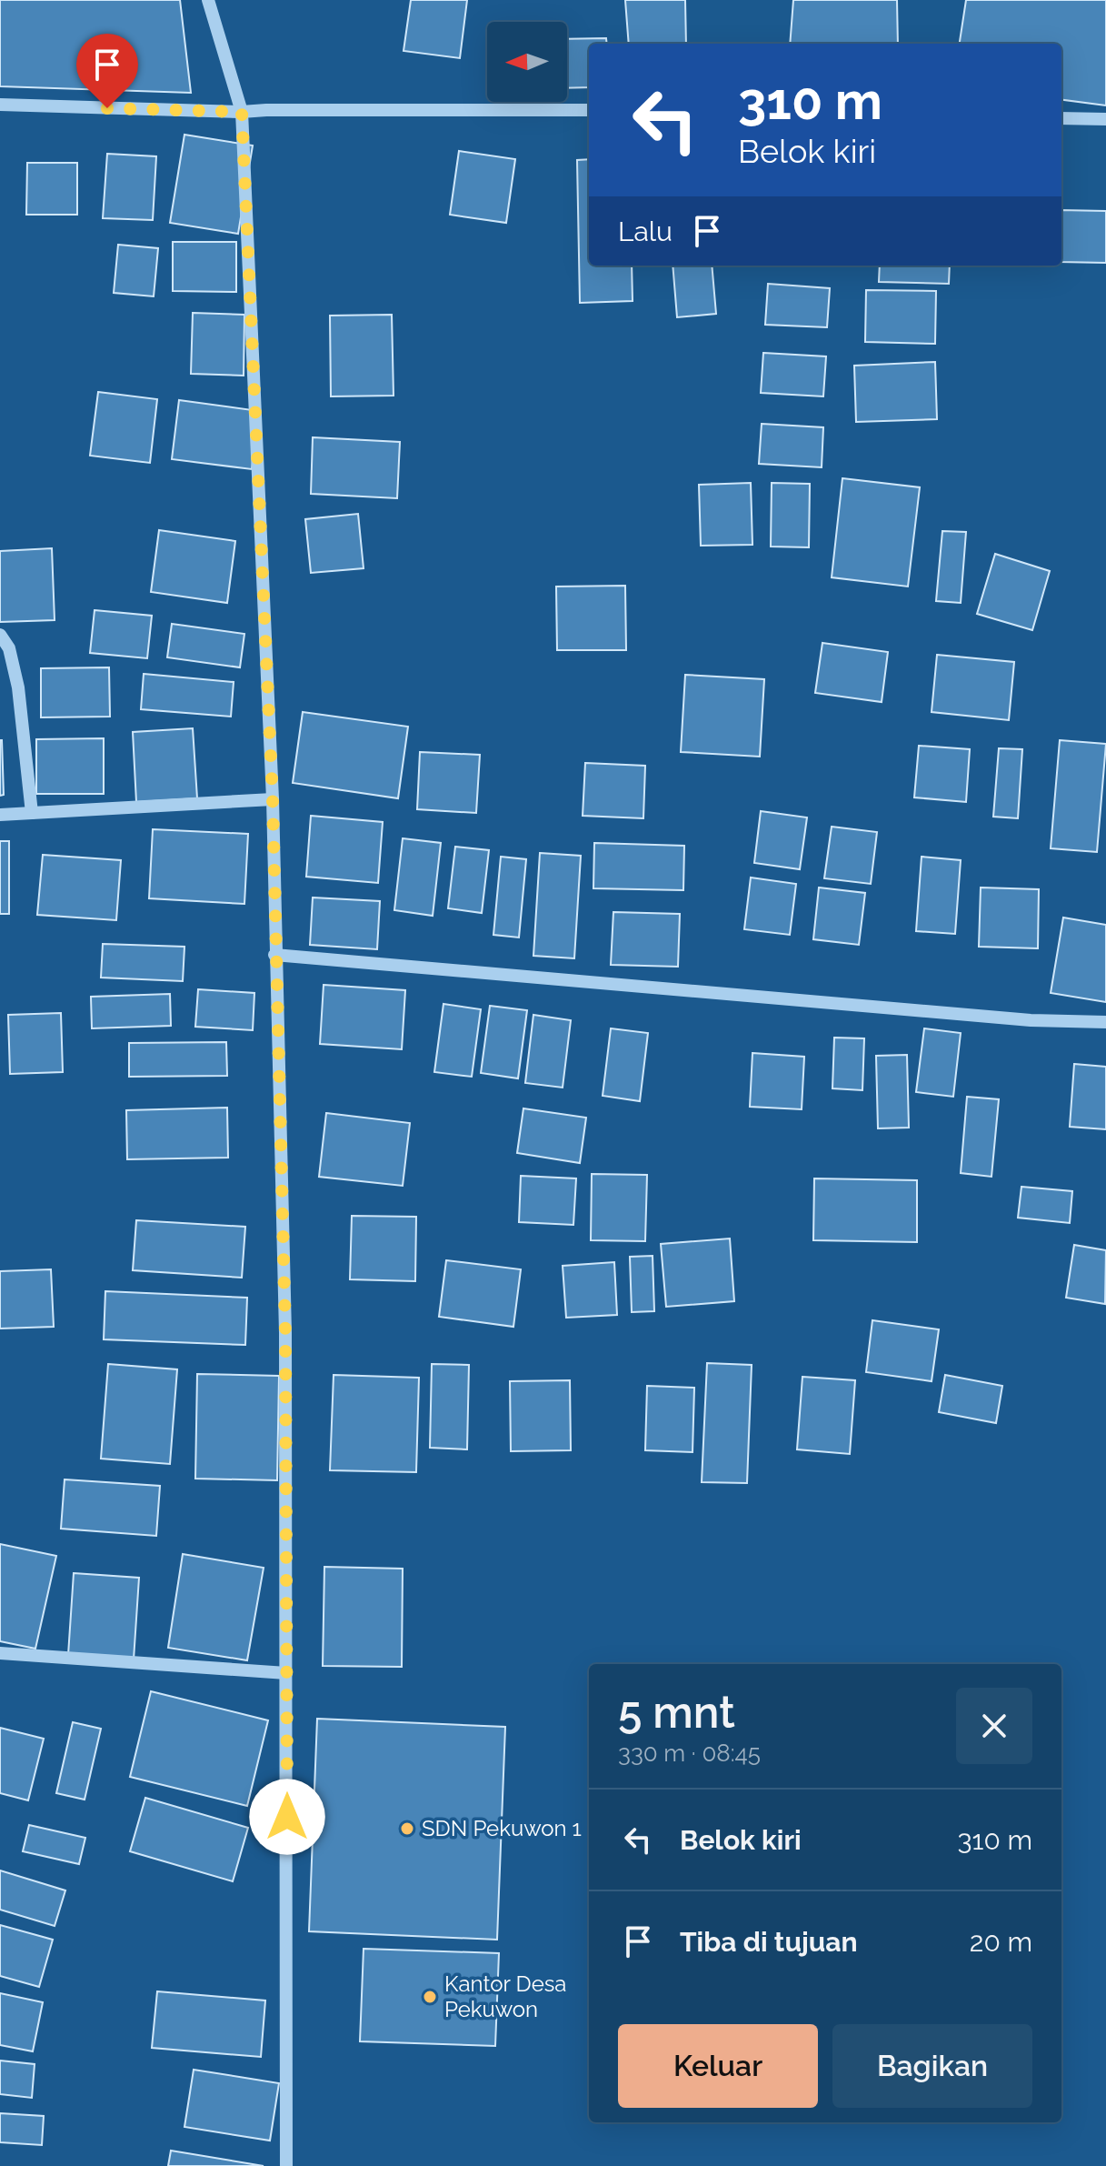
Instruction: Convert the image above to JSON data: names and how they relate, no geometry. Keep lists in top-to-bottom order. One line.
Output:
{"places":["SDN Pekuwon 1","Kantor Desa Pekuwon"],"north":"left","page":{"turn":["310 m","Belok kiri"],"then":"Lalu","heading":["5 mnt","330 m · 08:45"],"list":[{"name":"Belok kiri","value":"310 m"},{"name":"Tiba di tujuan","value":"20 m"}],"buttons":["Keluar","Bagikan"]}}
